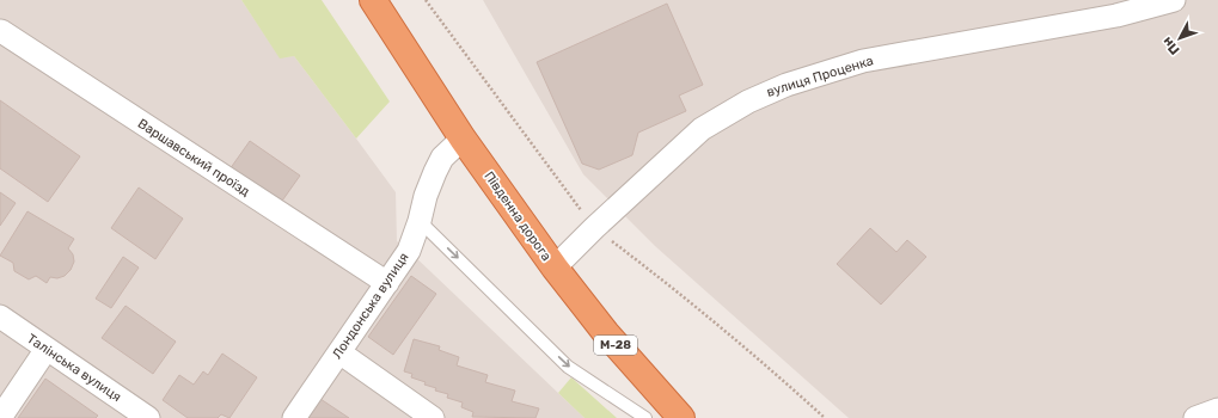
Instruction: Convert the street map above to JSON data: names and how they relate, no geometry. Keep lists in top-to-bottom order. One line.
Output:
{"streets":{"highway":["Південна дорога","М-28"],"street":["вулиця Проценка","Варшавський проїзд","Лондонська вулиця","Талінська вулиця"]},"crossings":[["вулиця Проценка","Південна дорога"],["Варшавський проїзд","Лондонська вулиця"],["Південна дорога","Лондонська вулиця"]],"north":"bottom left"}
